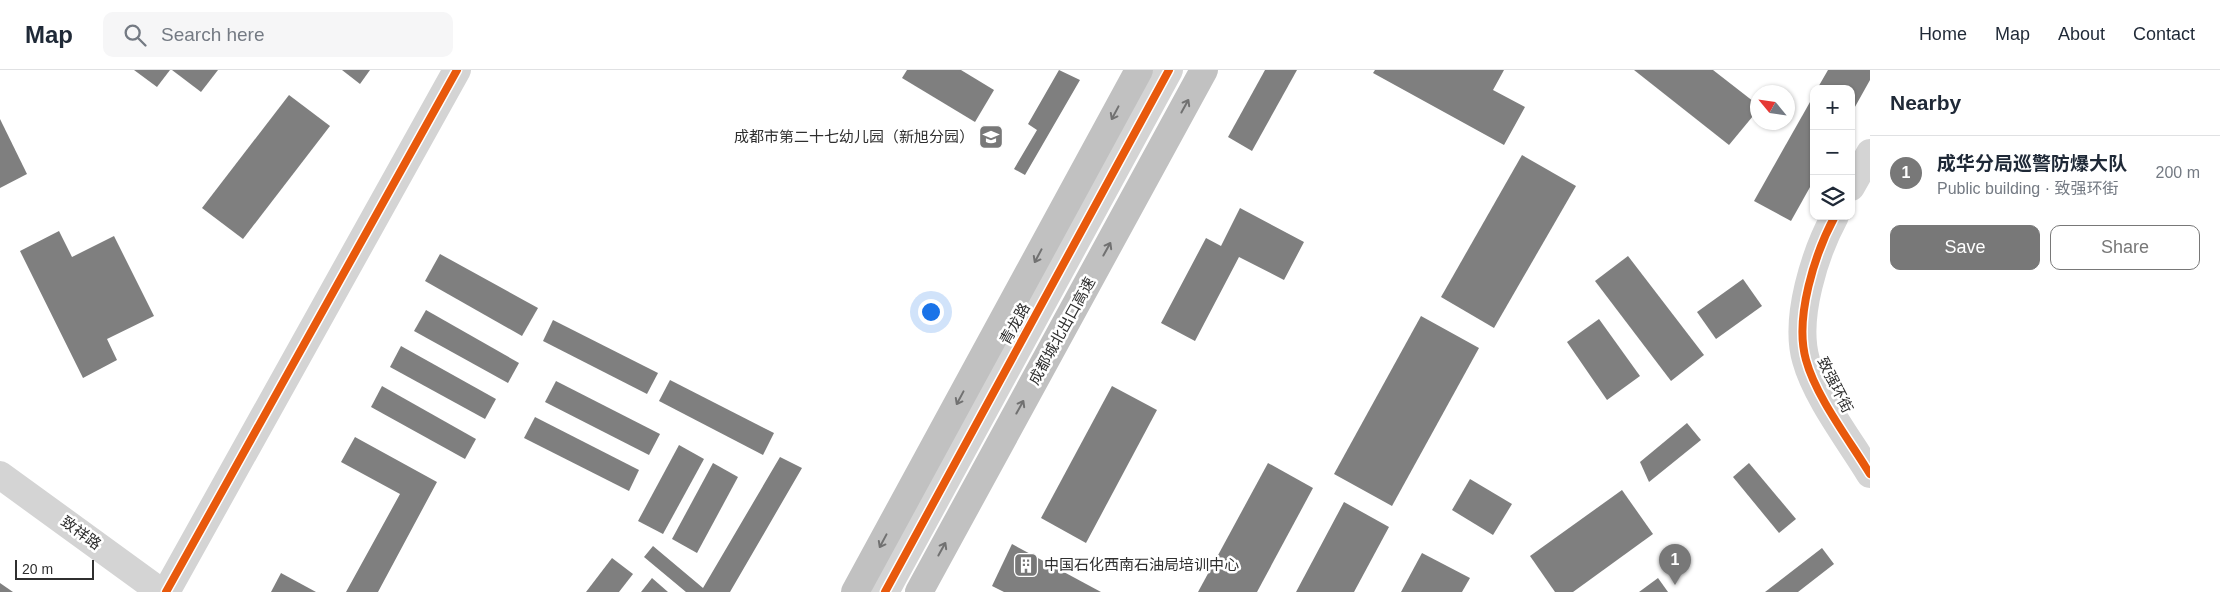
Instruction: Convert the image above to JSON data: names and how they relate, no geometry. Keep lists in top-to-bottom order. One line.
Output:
{"streets":{"highway":["成都城北出口高速"],"street":["青龙路","致强环街","致祥路"]},"places":{"school or university":["成都市第二十七幼儿园（新旭分园）"],"building":["中国石化西南石油局培训中心"]},"scale_bar":"20 m","north":"top left","page":{"header":"Map","search":"Search here","nav":["Home","Map","About","Contact"],"heading":"Nearby","map_buttons":["+","−"],"list":[{"mark":"1","name":"成华分局巡警防爆大队","note":"Public building · 致强环街","value":"200 m"}],"buttons":["Save","Share"],"pins":"1","scale":"20 m"}}
